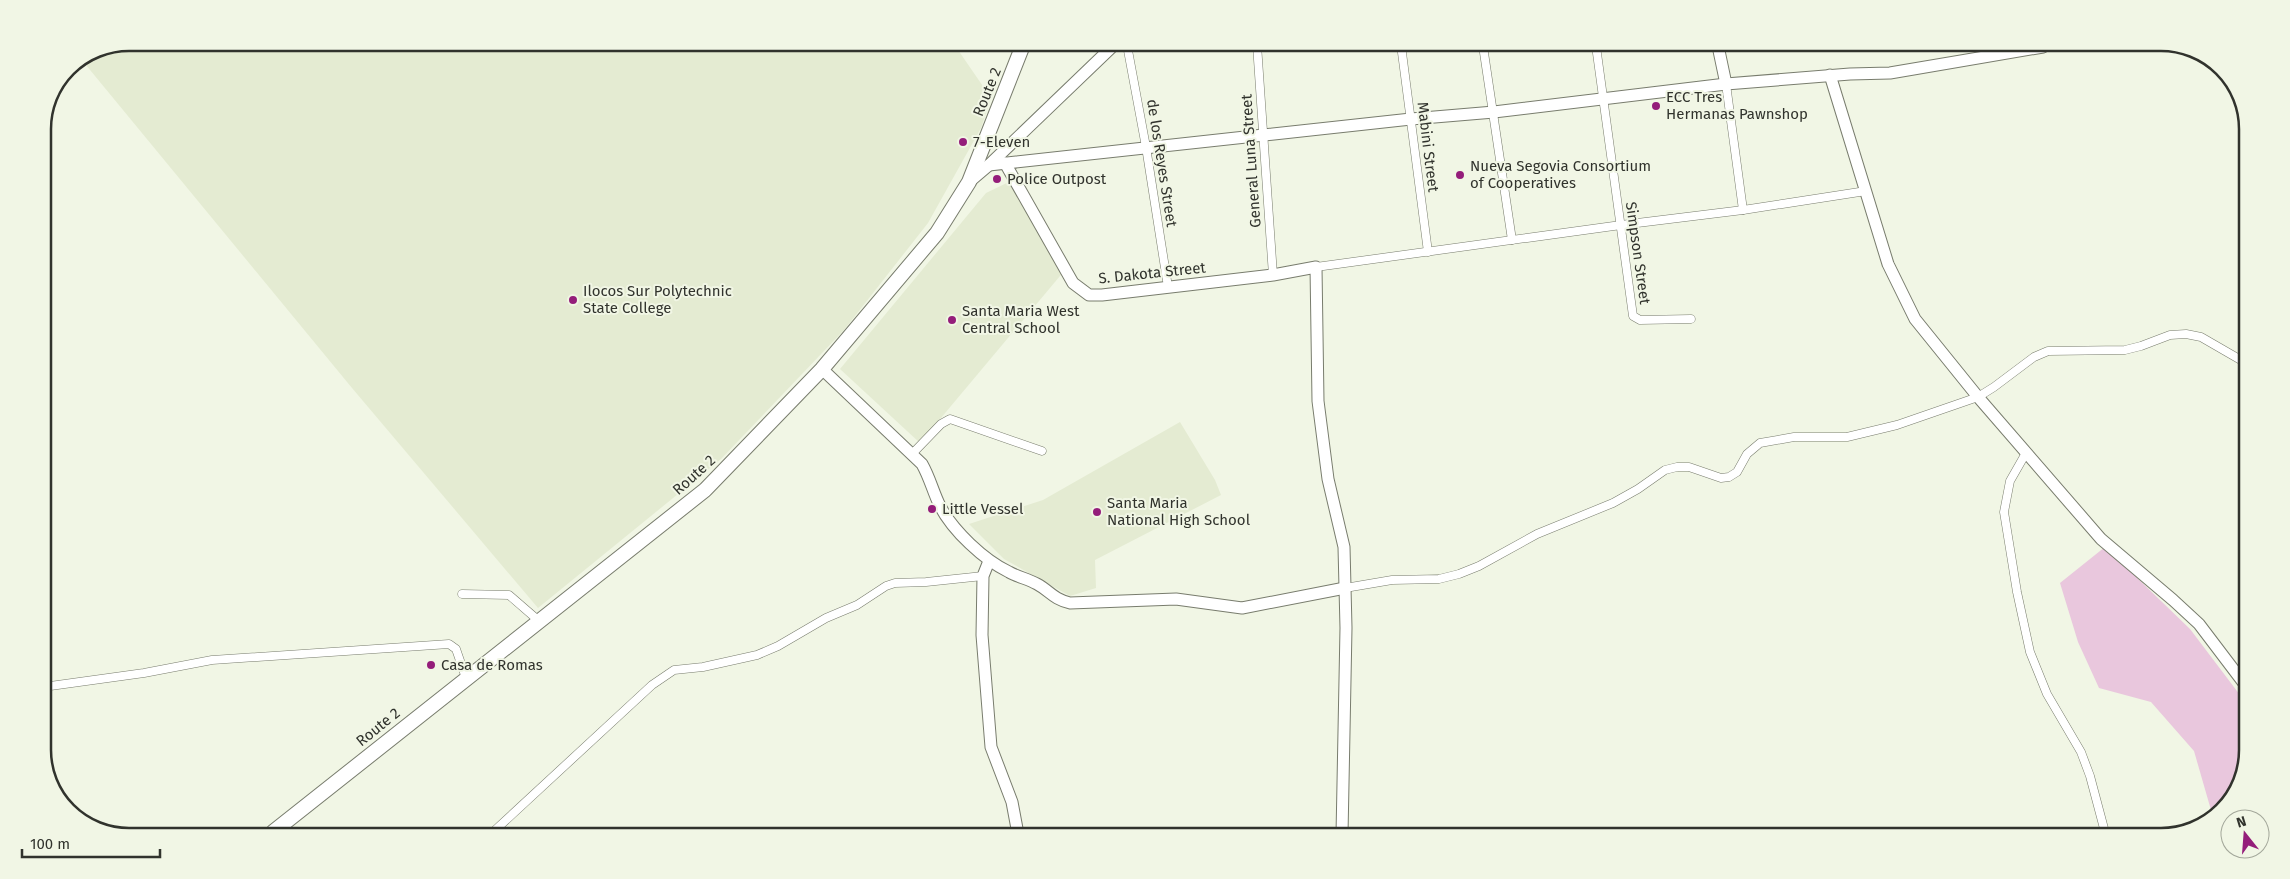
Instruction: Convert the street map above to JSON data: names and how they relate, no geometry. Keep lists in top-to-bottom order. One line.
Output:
{"streets":{"highway":["Route 2"],"street":["Mabini Street","General Luna Street","de los Reyes Street","Simpson Street","S. Dakota Street"]},"crossings":[["General Luna Street","S. Dakota Street"],["de los Reyes Street","S. Dakota Street"]],"places":["ECC Tres Hermanas Pawnshop","7-Eleven","Nueva Segovia Consortium of Cooperatives","Police Outpost","Ilocos Sur Polytechnic State College","Santa Maria West Central School","Little Vessel","Santa Maria National High School","Casa de Romas"],"scale_bar":"100 m","north":"top"}
